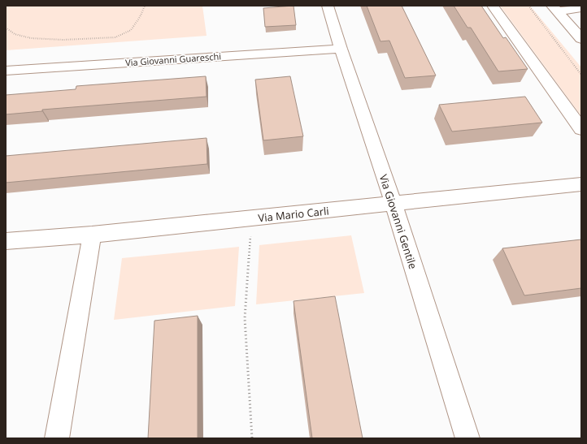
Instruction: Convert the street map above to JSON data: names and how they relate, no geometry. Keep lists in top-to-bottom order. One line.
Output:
{"streets":{"street":["Via Giovanni Guareschi","Via Mario Carli","Via Giovanni Gentile"]},"crossings":[["Via Giovanni Guareschi","Via Giovanni Gentile"],["Via Mario Carli","Via Giovanni Gentile"]]}
